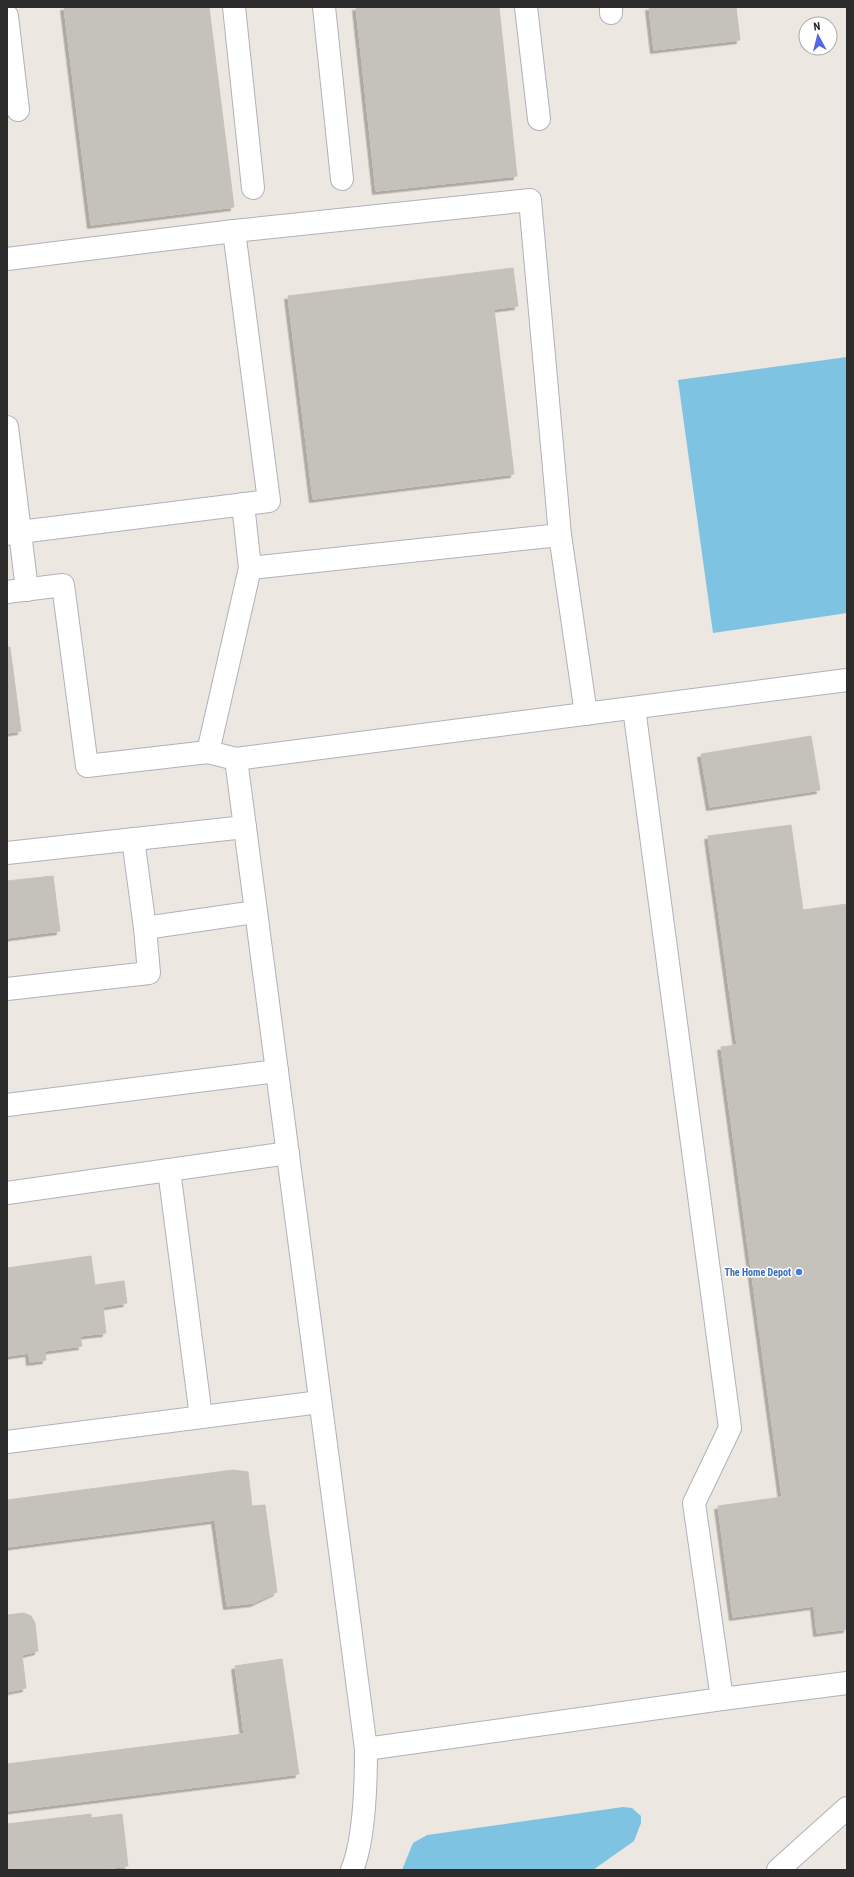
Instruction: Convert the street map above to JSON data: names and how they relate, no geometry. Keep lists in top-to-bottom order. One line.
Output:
{"places":["The Home Depot"],"north":"top"}
